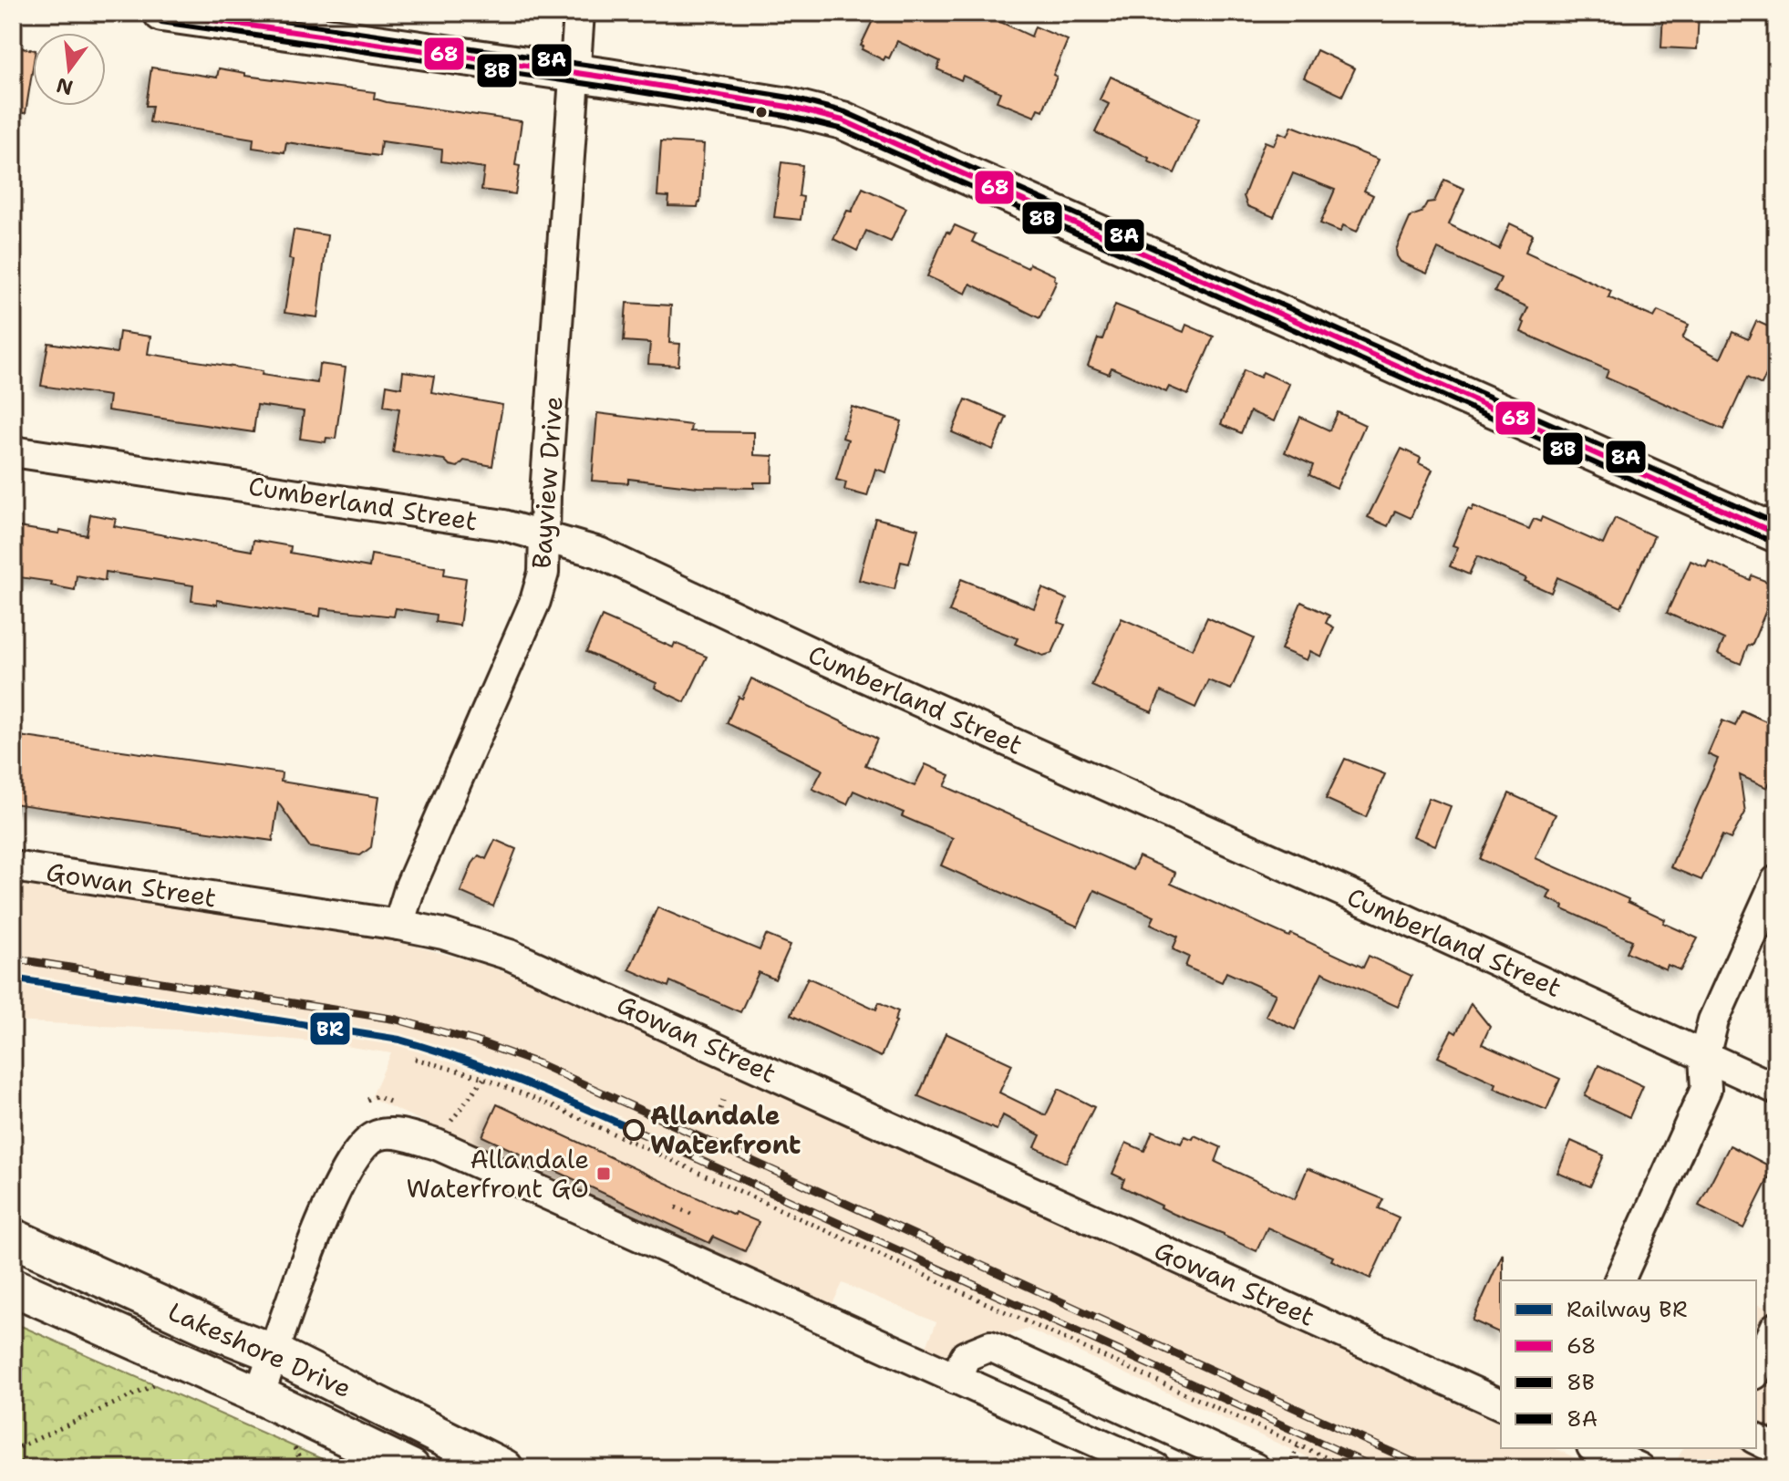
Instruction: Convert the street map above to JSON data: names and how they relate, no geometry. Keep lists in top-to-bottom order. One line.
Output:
{"streets":{"main road":["Lakeshore Drive"],"street":["Bayview Drive","Cumberland Street","Gowan Street"]},"crossings":[["Bayview Drive","Cumberland Street"],["Bayview Drive","Gowan Street"]],"places":{"other":["Allandale Waterfront"],"transit":["Allandale Waterfront GO"]},"lines":["transit line 68","transit line 8A","transit line 8B","rail line BR"],"legend":["Railway BR","68","8B","8A"],"north":"bottom"}
